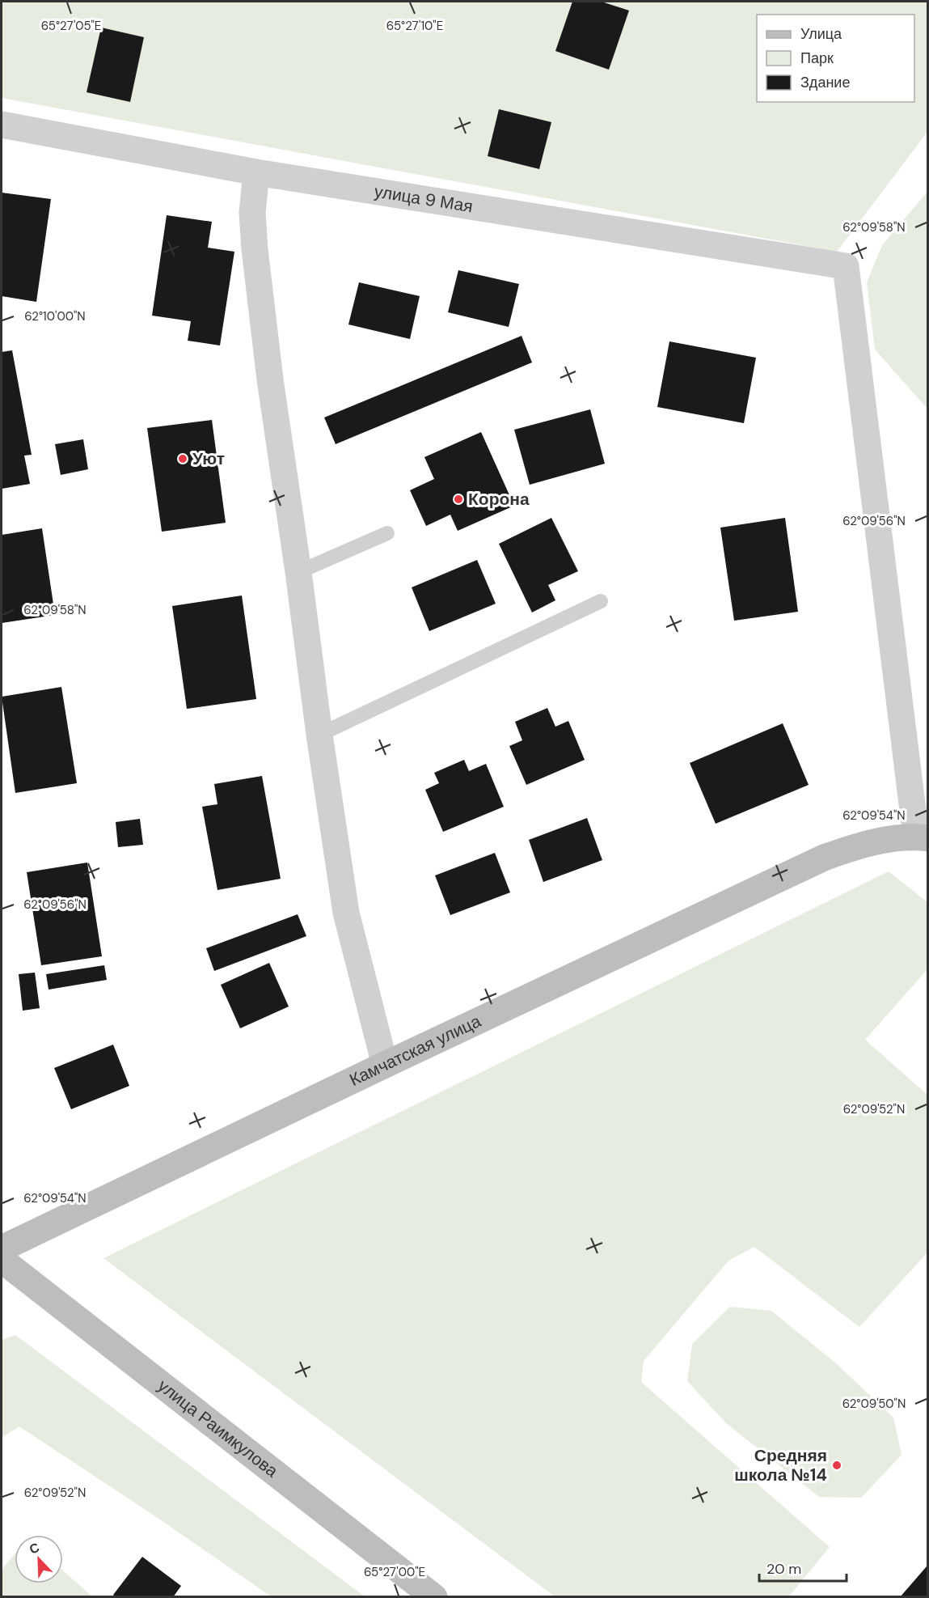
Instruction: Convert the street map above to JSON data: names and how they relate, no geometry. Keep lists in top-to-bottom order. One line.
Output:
{"streets":{"street":["улица 9 Мая","Камчатская улица","улица Раимкулова"]},"crossings":[["улица 9 Мая","Камчатская улица"]],"places":["Уют","Корона","Средняя школа №14"],"legend":["Улица","Парк","Здание"],"scale_bar":"20 m","north":"top left","coordinates":["65°27'05\"E","65°27'10\"E","62°09'58\"N","62°10'00\"N","62°09'56\"N","62°09'54\"N","62°09'52\"N","62°09'50\"N","65°27'00\"E"]}
